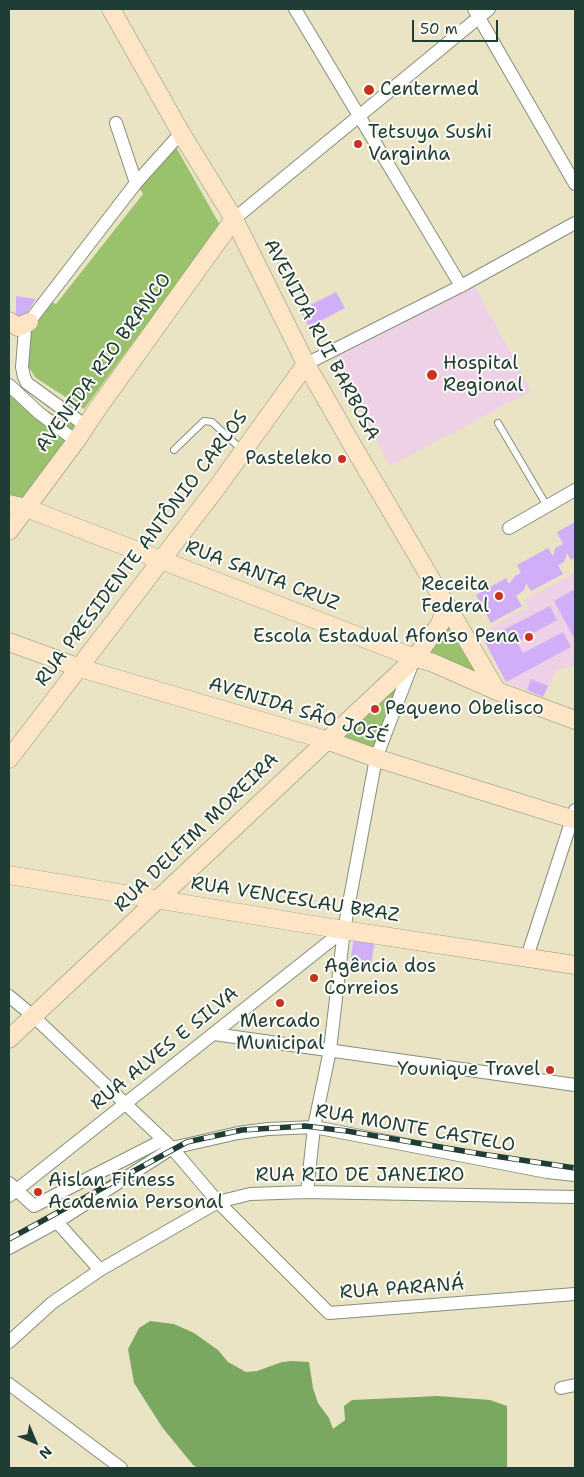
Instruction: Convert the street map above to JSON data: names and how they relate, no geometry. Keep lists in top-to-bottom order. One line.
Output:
{"streets":{"main road":["AVENIDA RUI BARBOSA","AVENIDA RIO BRANCO","RUA PRESIDENTE ANTÔNIO CARLOS","RUA SANTA CRUZ","AVENIDA SÃO JOSÉ","RUA DELFIM MOREIRA","RUA VENCESLAU BRAZ"],"street":["RUA ALVES E SILVA","RUA MONTE CASTELO","RUA RIO DE JANEIRO","RUA PARANÁ"]},"crossings":[["AVENIDA RUI BARBOSA","AVENIDA RIO BRANCO"],["AVENIDA RUI BARBOSA","RUA PRESIDENTE ANTÔNIO CARLOS"],["AVENIDA RUI BARBOSA","RUA SANTA CRUZ"],["AVENIDA RUI BARBOSA","RUA DELFIM MOREIRA"],["AVENIDA RIO BRANCO","RUA SANTA CRUZ"],["RUA PRESIDENTE ANTÔNIO CARLOS","RUA SANTA CRUZ"],["RUA PRESIDENTE ANTÔNIO CARLOS","AVENIDA SÃO JOSÉ"],["RUA SANTA CRUZ","RUA DELFIM MOREIRA"],["AVENIDA SÃO JOSÉ","RUA DELFIM MOREIRA"],["RUA DELFIM MOREIRA","RUA VENCESLAU BRAZ"],["RUA DELFIM MOREIRA","RUA PARANÁ"],["RUA VENCESLAU BRAZ","RUA ALVES E SILVA"],["RUA ALVES E SILVA","RUA PARANÁ"],["RUA MONTE CASTELO","RUA PARANÁ"],["RUA RIO DE JANEIRO","RUA PARANÁ"]],"places":["Centermed","Tetsuya Sushi Varginha","Hospital Regional","Pasteleko","Receita Federal","Escola Estadual Afonso Pena","Pequeno Obelisco","Agência dos Correios","Mercado Municipal","Younique Travel","Aislan Fitness Academia Personal"],"scale_bar":"50 m","north":"bottom right"}
